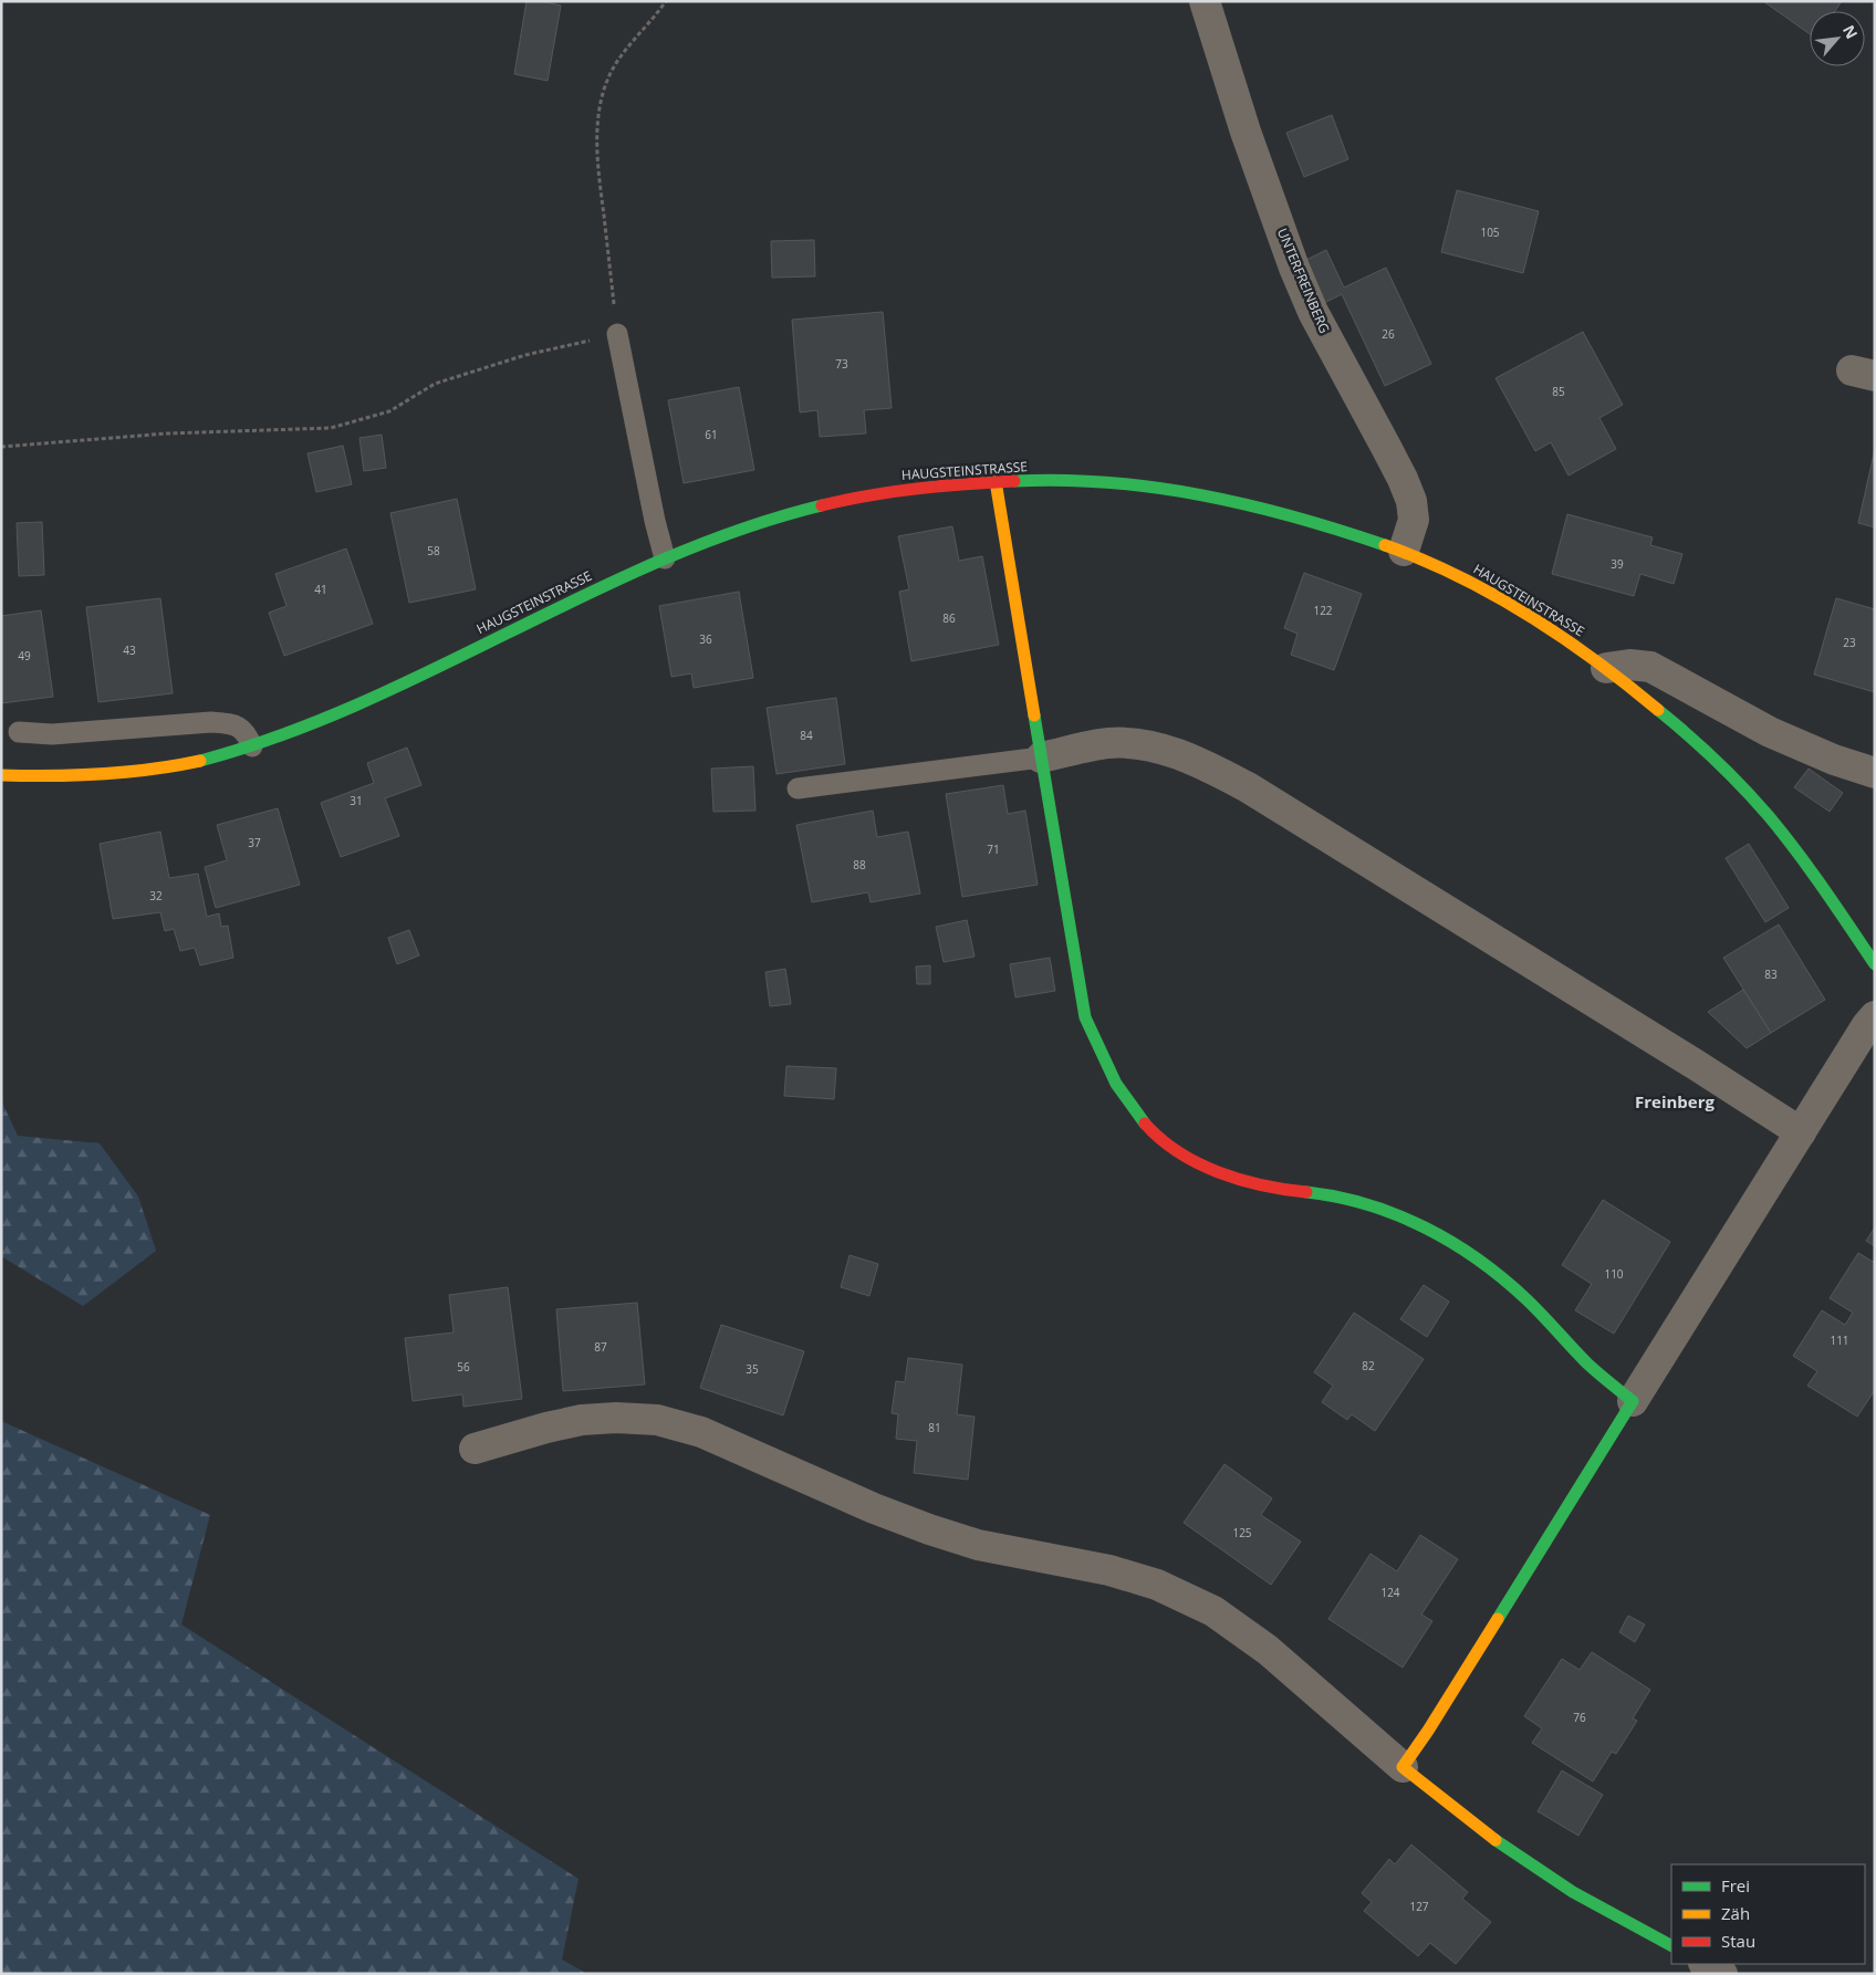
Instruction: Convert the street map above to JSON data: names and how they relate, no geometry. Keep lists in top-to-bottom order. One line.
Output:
{"streets":{"main road":["HAUGSTEINSTRASSE"],"street":["UNTERFREINBERG"]},"crossings":[["UNTERFREINBERG","HAUGSTEINSTRASSE"]],"districts":["Freinberg"],"house_numbers":["105","26","73","85","61","58","39","41","122","86","36","23","43","49","84","31","37","71","88","32","83","110","111","87","82","56","35","81","125","124","76","127"],"legend":["Frei","Zäh","Stau"],"north":"top right"}
